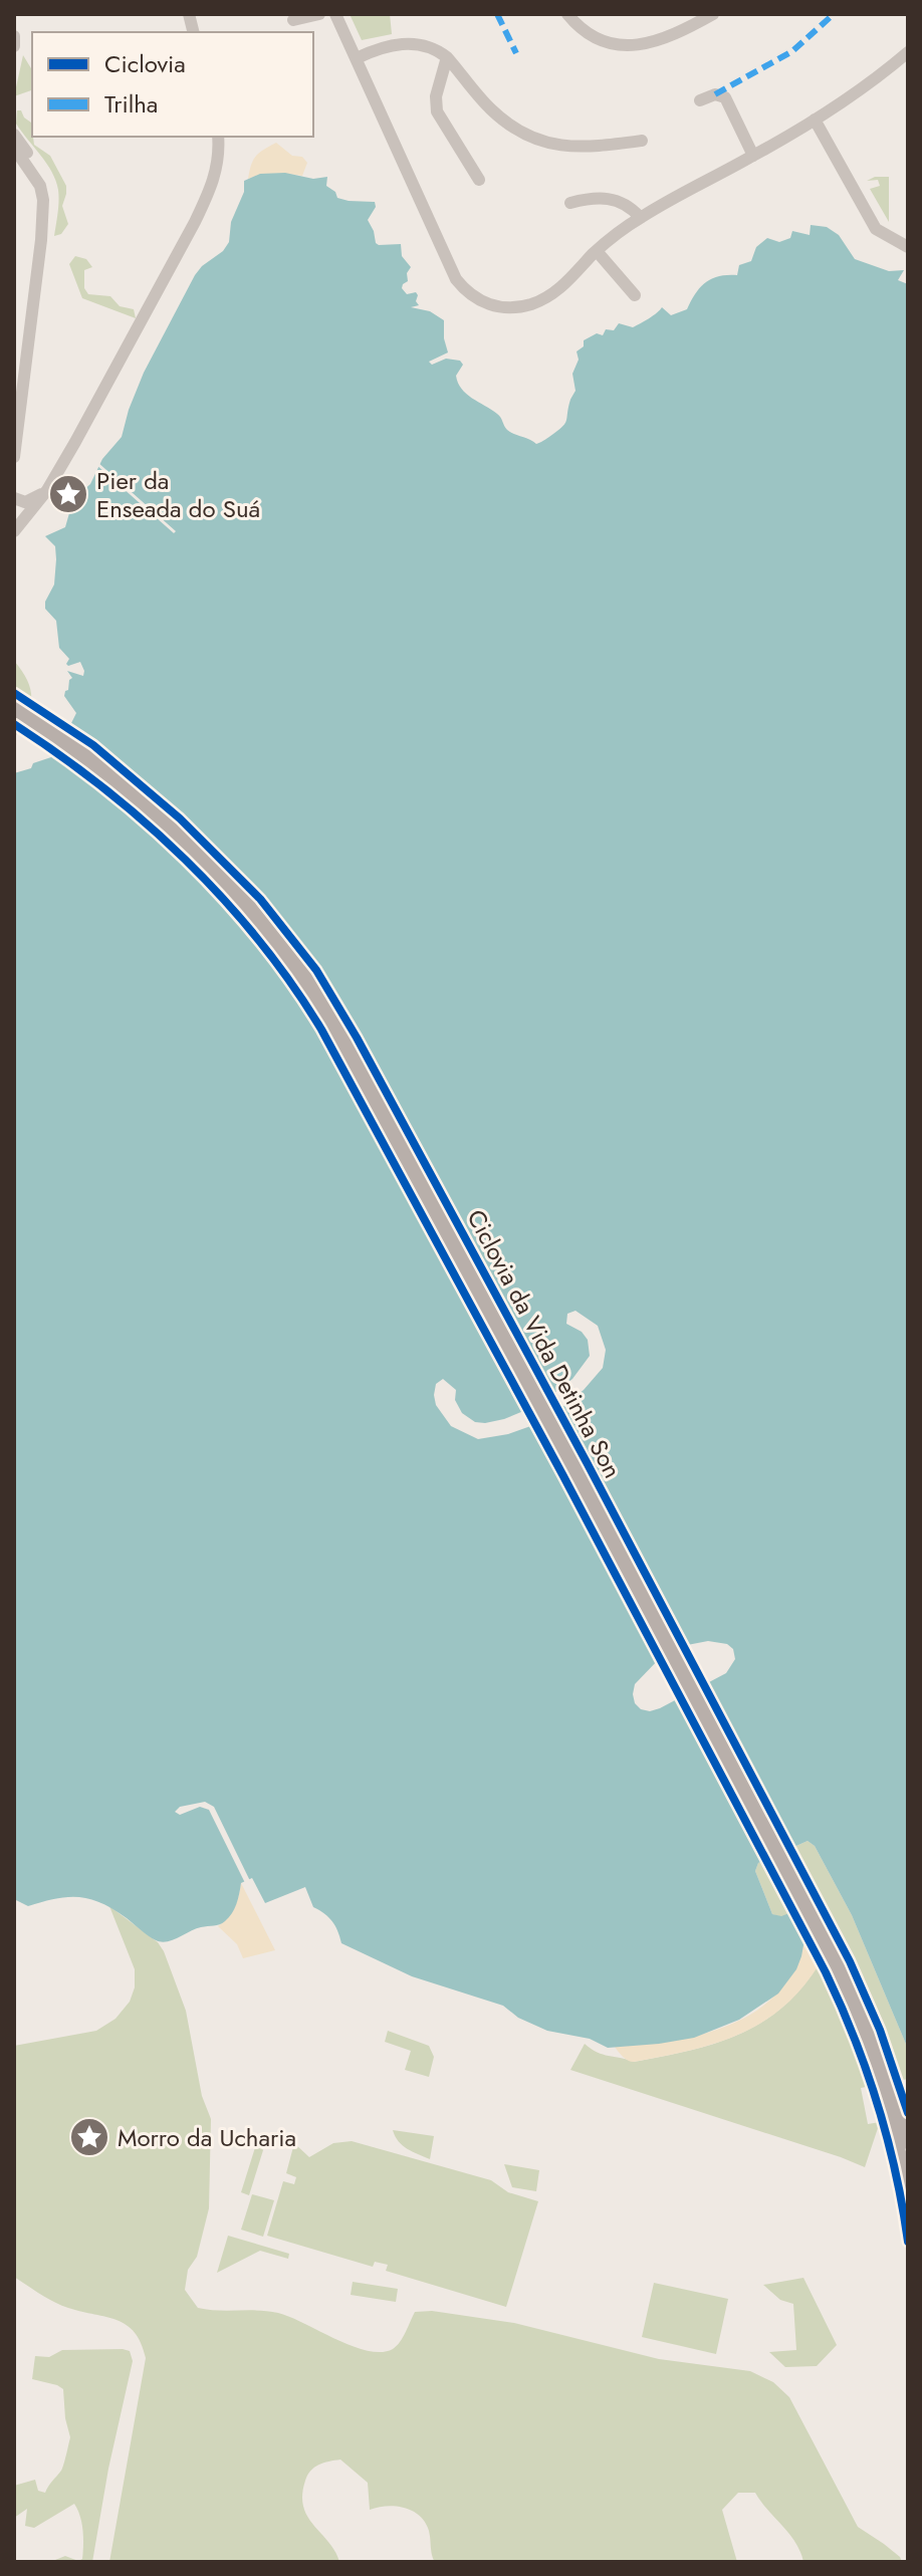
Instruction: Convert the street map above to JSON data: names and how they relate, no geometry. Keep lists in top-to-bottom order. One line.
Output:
{"streets":{"cycle path":["Ciclovia da Vida Detinha Son"]},"places":{"place":["Pier da Enseada do Suá","Morro da Ucharia"]},"legend":["Ciclovia","Trilha"]}
